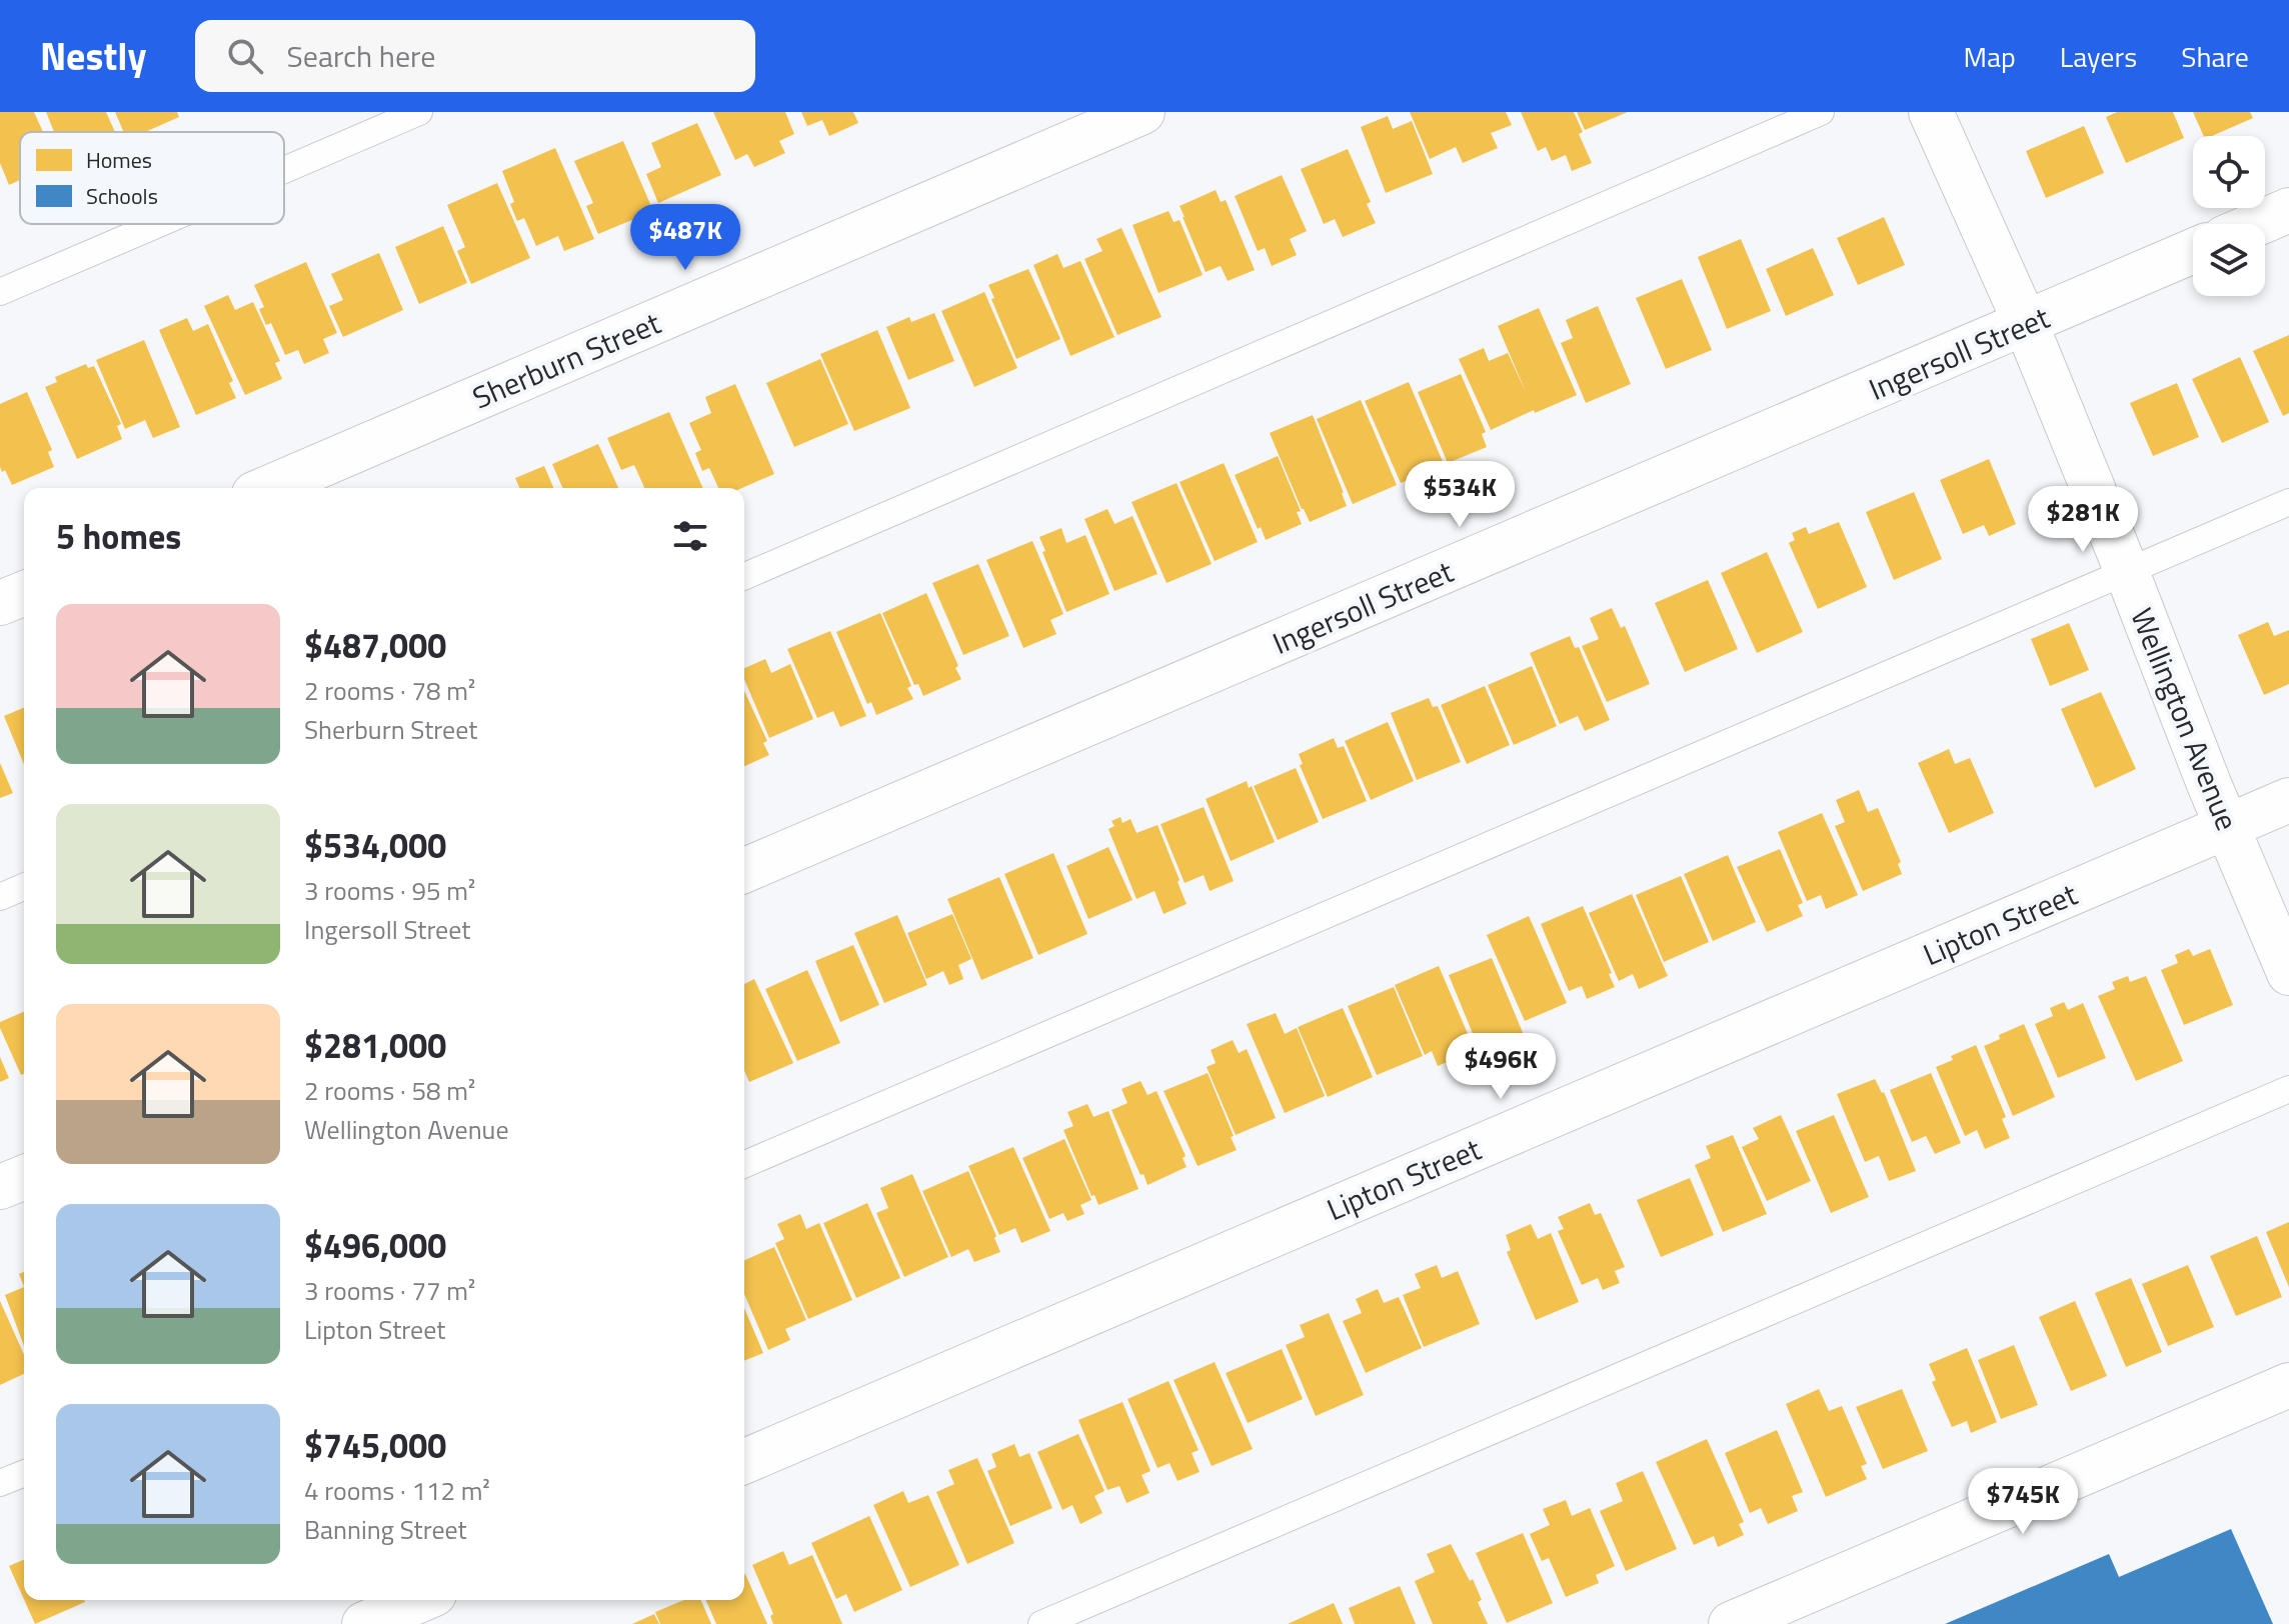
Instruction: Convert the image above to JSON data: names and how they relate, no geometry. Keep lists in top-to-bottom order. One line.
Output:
{"streets":{"street":["Ingersoll Street","Sherburn Street","Wellington Avenue","Lipton Street"]},"crossings":[["Ingersoll Street","Wellington Avenue"],["Wellington Avenue","Lipton Street"]],"legend":["Homes","Schools"],"page":{"header":"Nestly","search":"Search here","nav":["Map","Layers","Share"],"price":["$487K","$534K","$281K","$496K","$745K"],"heading":"5 homes","list":[{"name":"$487,000","note":"2 rooms · 78 m² · Sherburn Street"},{"name":"$534,000","note":"3 rooms · 95 m² · Ingersoll Street"},{"name":"$281,000","note":"2 rooms · 58 m² · Wellington Avenue"},{"name":"$496,000","note":"3 rooms · 77 m² · Lipton Street"},{"name":"$745,000","note":"4 rooms · 112 m² · Banning Street"}]}}
